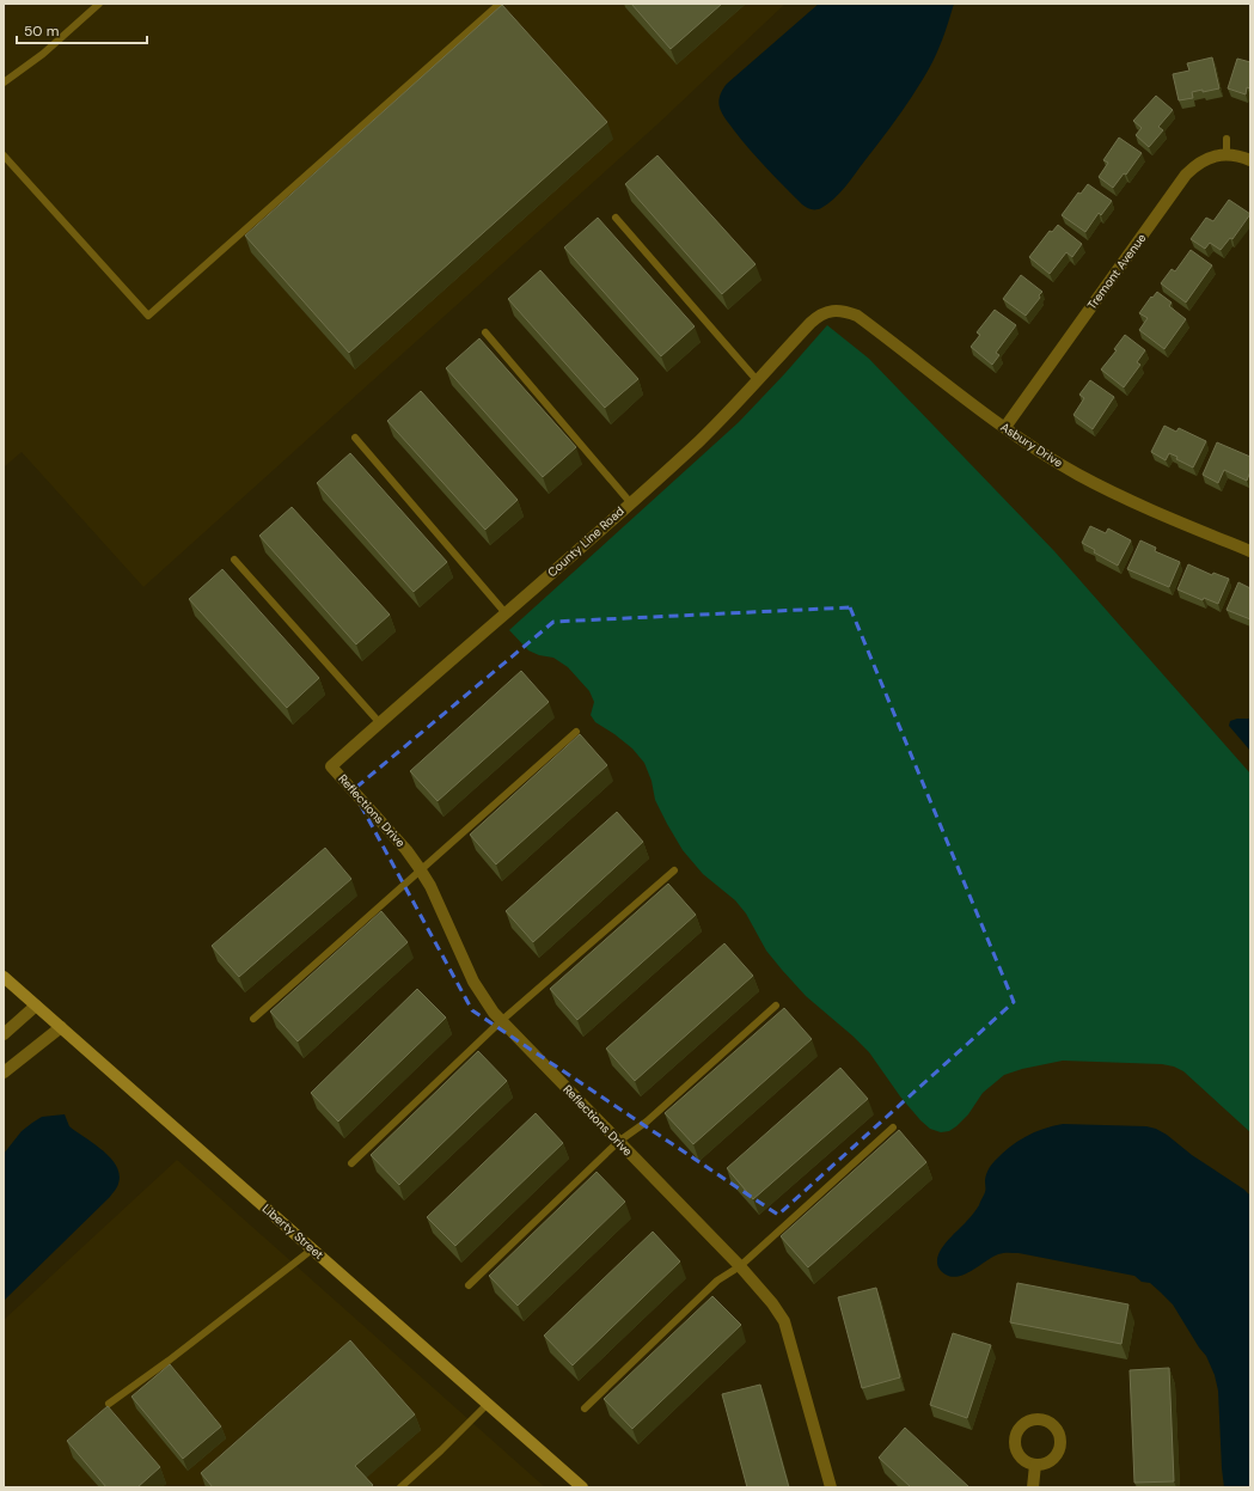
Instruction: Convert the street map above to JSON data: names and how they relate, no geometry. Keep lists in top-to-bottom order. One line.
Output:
{"streets":{"street":["Tremont Avenue","Asbury Drive","County Line Road","Reflections Drive","Liberty Street"]},"crossings":[["Tremont Avenue","Asbury Drive"],["Asbury Drive","County Line Road"],["County Line Road","Reflections Drive"]],"scale_bar":"50 m"}
